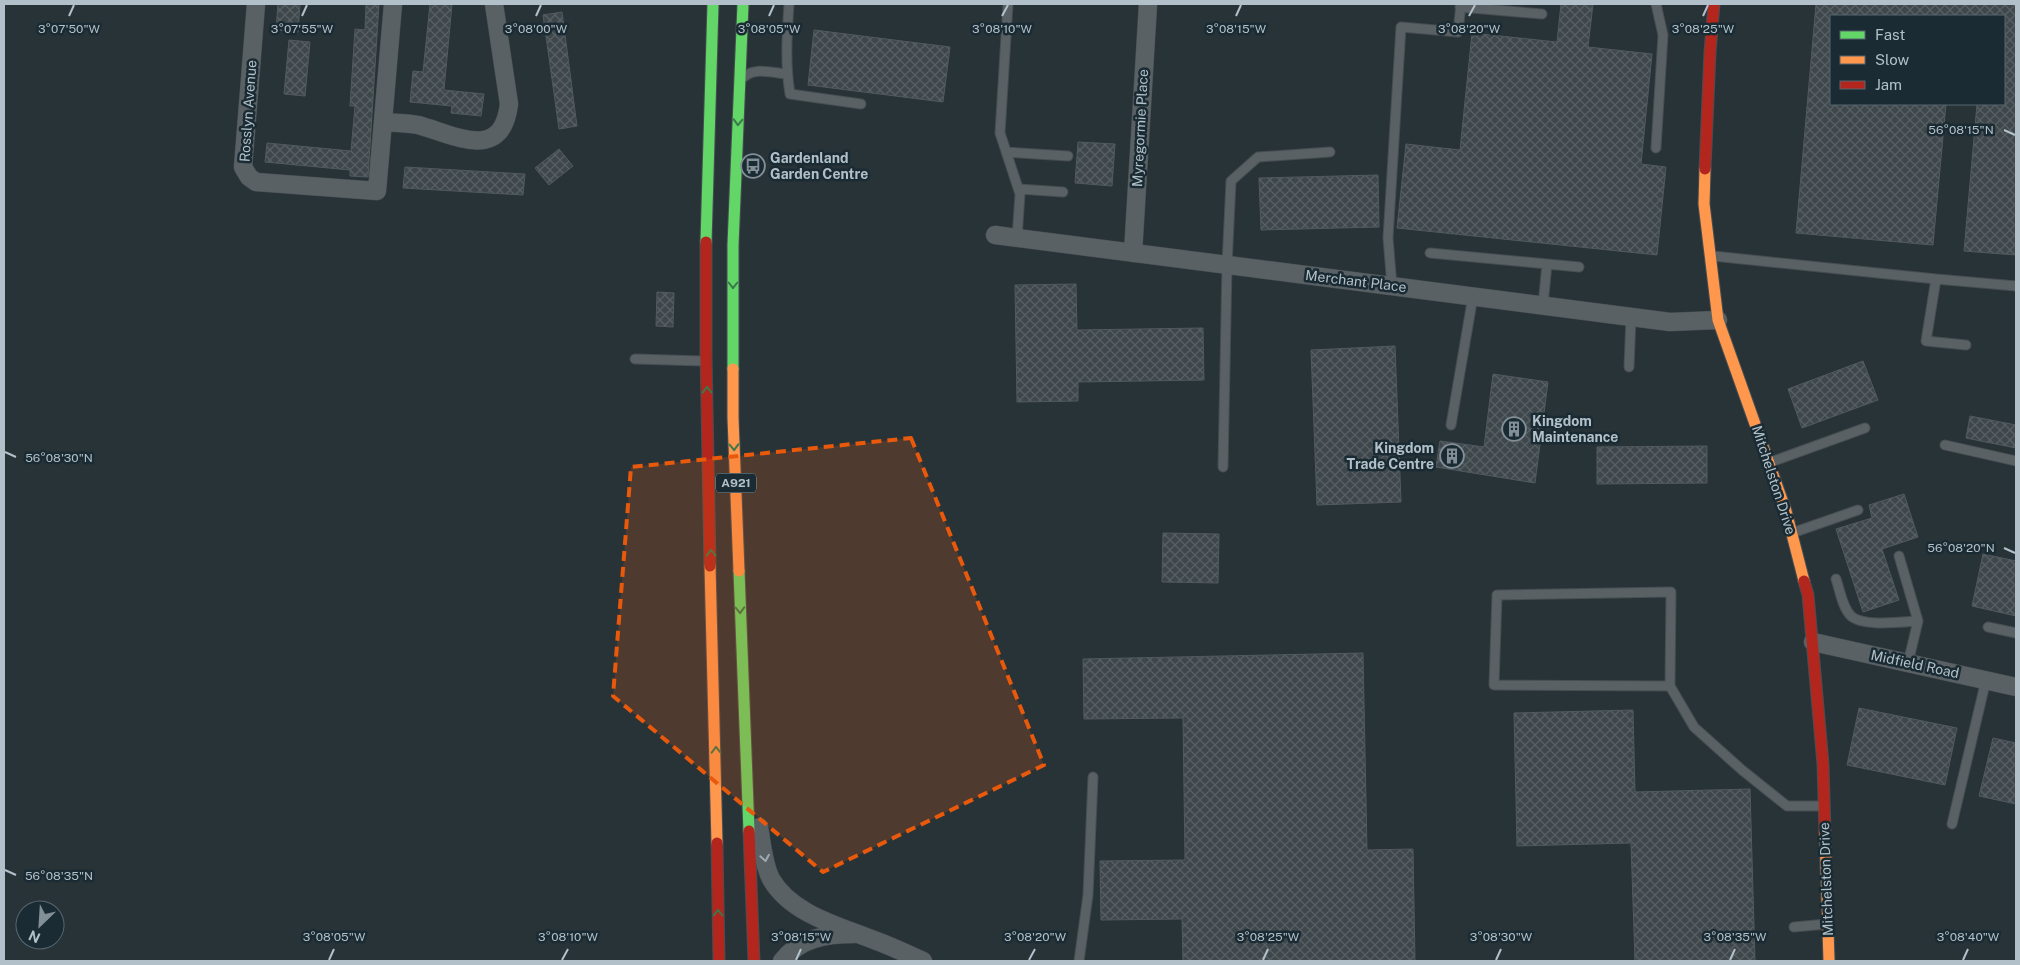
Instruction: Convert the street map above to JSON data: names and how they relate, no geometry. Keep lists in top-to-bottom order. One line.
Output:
{"streets":{"main road":["Mitchelston Drive","A921"],"street":["Rosslyn Avenue","Myregormie Place","Merchant Place","Midfield Road"]},"crossings":[["Myregormie Place","Merchant Place"],["Merchant Place","Mitchelston Drive"],["Mitchelston Drive","Midfield Road"]],"places":{"bus stop":["Gardenland Garden Centre"],"building":["Kingdom Maintenance","Kingdom Trade Centre"]},"legend":["Fast","Slow","Jam"],"north":"bottom left","coordinates":["3°07'55\"W","3°08'00\"W","3°08'05\"W","3°08'10\"W","3°08'25\"W","3°07'50\"W","3°08'15\"W","3°08'20\"W","56°08'15\"N","56°08'30\"N","56°08'20\"N","56°08'35\"N","3°08'30\"W","3°08'35\"W","3°08'40\"W"]}
